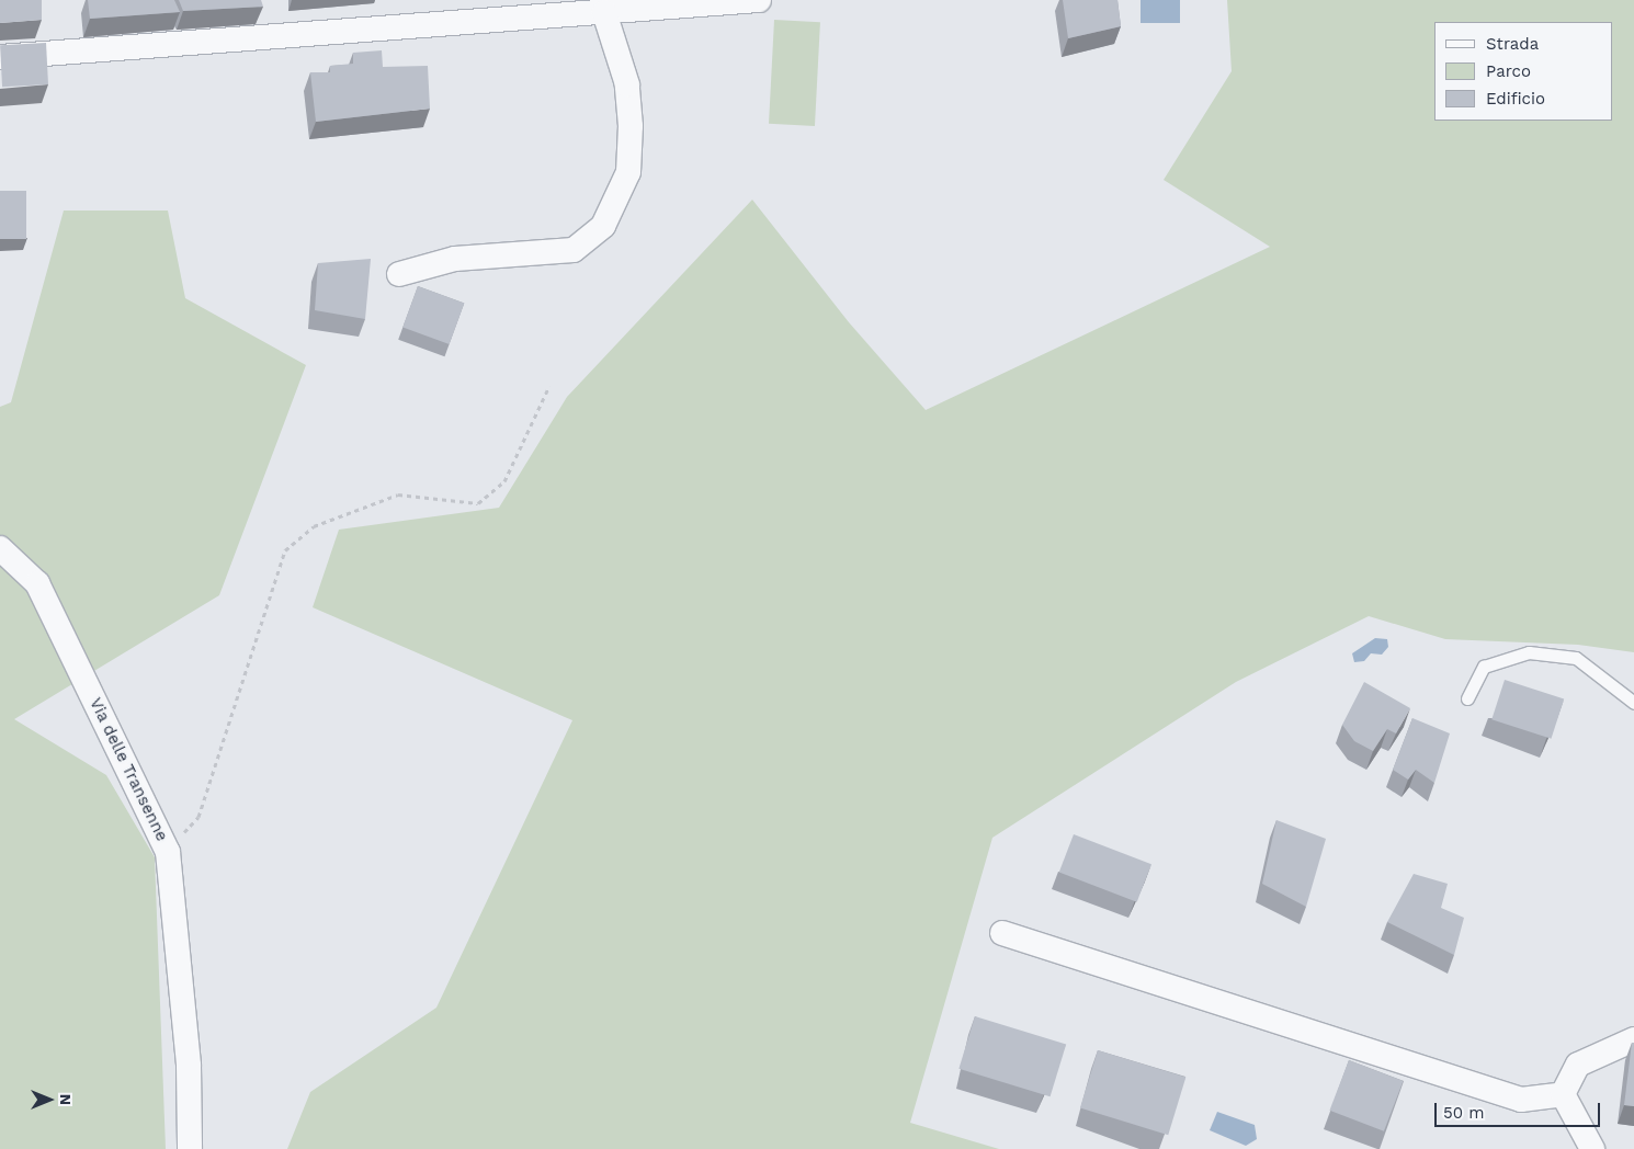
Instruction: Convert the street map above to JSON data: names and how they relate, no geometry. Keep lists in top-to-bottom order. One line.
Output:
{"streets":{"street":["Via delle Transenne"]},"legend":["Strada","Parco","Edificio"],"scale_bar":"50 m","north":"right"}
